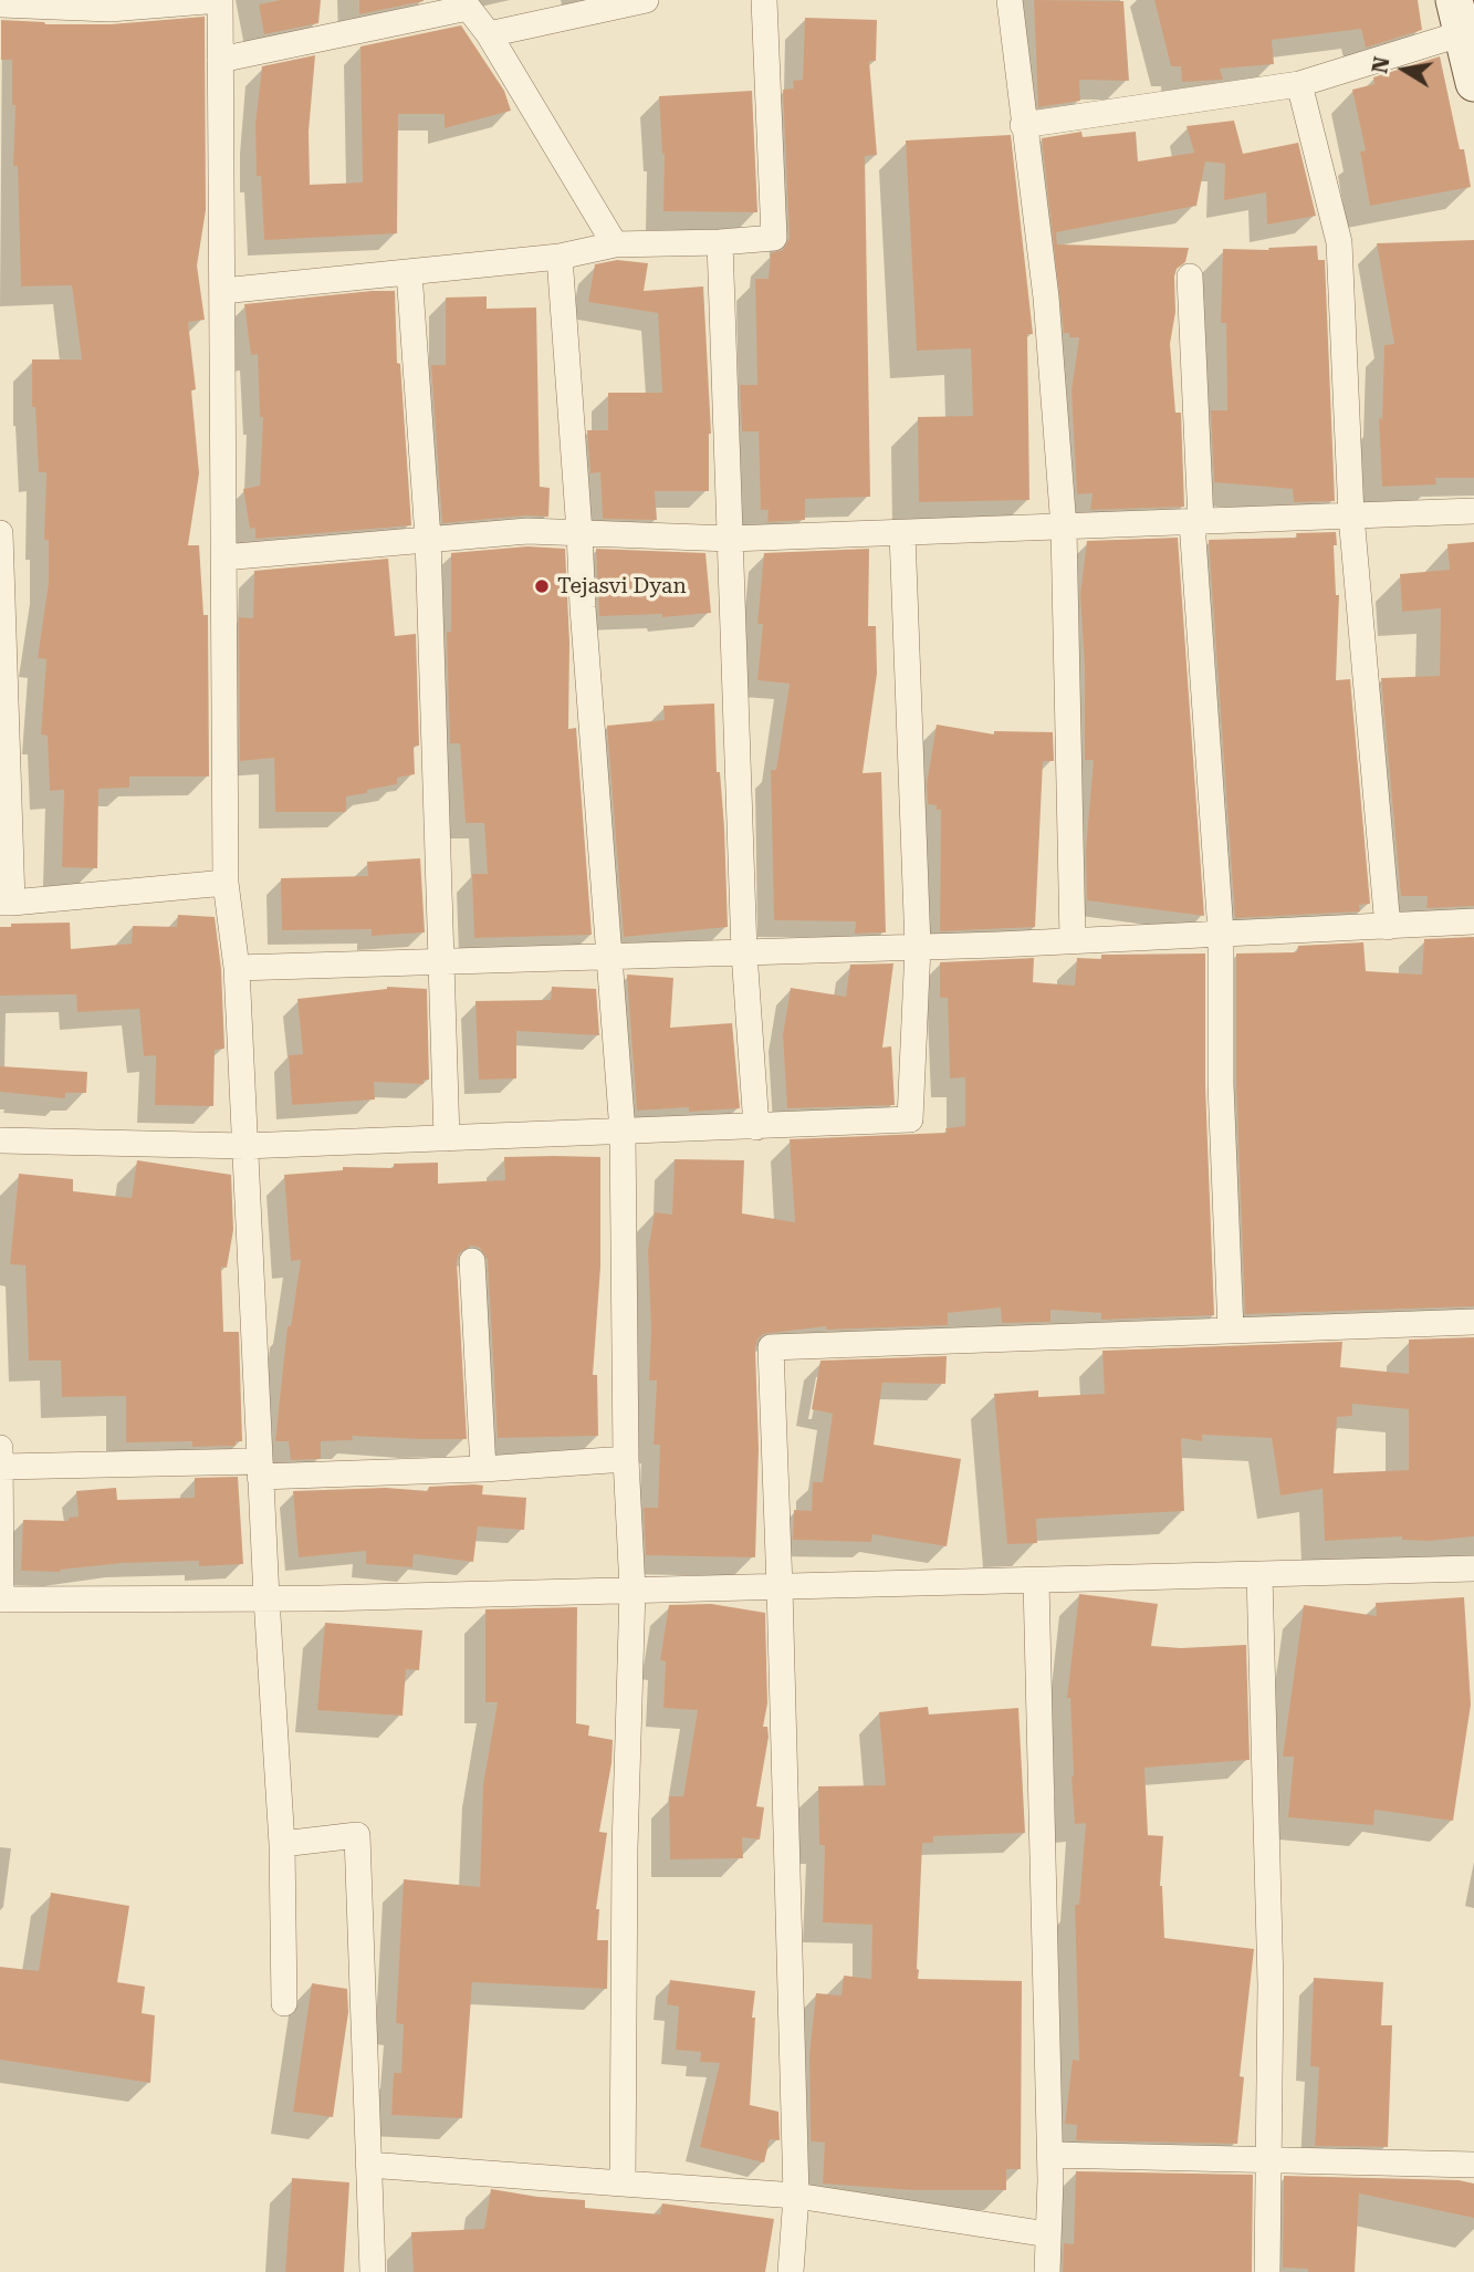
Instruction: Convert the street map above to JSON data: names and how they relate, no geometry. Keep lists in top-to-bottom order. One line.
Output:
{"places":["Tejasvi Dyan"],"north":"left"}
